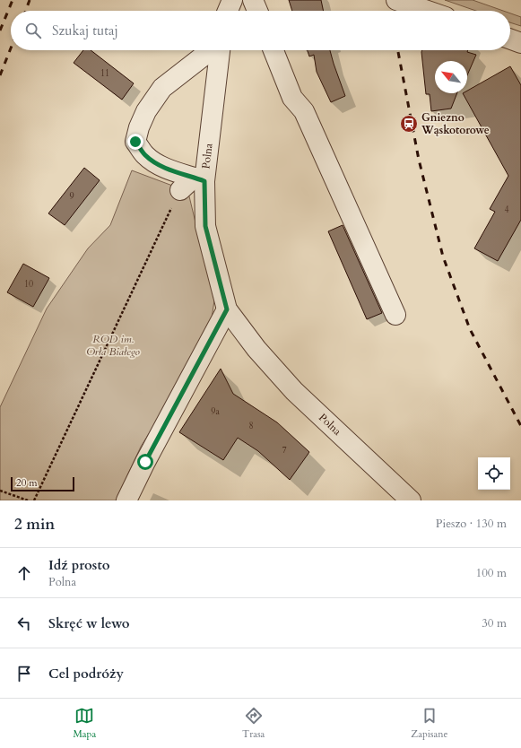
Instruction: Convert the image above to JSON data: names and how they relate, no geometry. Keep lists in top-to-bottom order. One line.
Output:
{"streets":{"street":["Polna"]},"parks":["ROD im. Orła Białego"],"places":{"station":["Gniezno Wąskotorowe"]},"house_numbers":["11","9","4","10","9a","8","7"],"scale_bar":"20 m","north":"top left","page":{"search":"Szukaj tutaj","scale":"20 m","heading":["2 min","Pieszo · 130 m"],"list":[["Idź prosto","Polna","100 m"],["Skręć w lewo","30 m"],"Cel podróży"],"nav":["Mapa","Trasa","Zapisane"]}}
